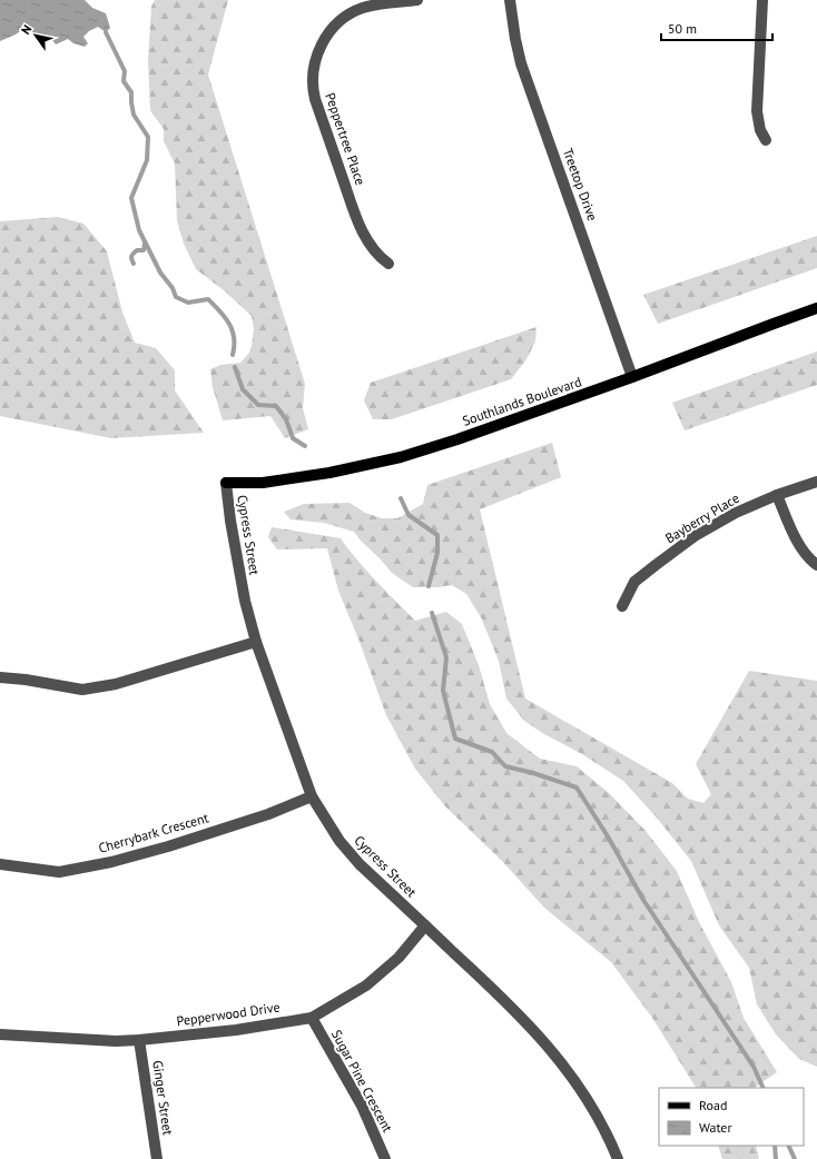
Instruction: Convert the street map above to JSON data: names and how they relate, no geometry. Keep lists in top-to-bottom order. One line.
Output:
{"streets":{"main road":["Southlands Boulevard"],"street":["Peppertree Place","Treetop Drive","Bayberry Place","Cypress Street","Cherrybark Crescent","Pepperwood Drive","Sugar Pine Crescent","Ginger Street"]},"crossings":[["Treetop Drive","Southlands Boulevard"],["Southlands Boulevard","Cypress Street"],["Cypress Street","Cherrybark Crescent"],["Cypress Street","Pepperwood Drive"],["Pepperwood Drive","Sugar Pine Crescent"],["Pepperwood Drive","Ginger Street"]],"legend":["Road","Water"],"scale_bar":"50 m","north":"top left"}
